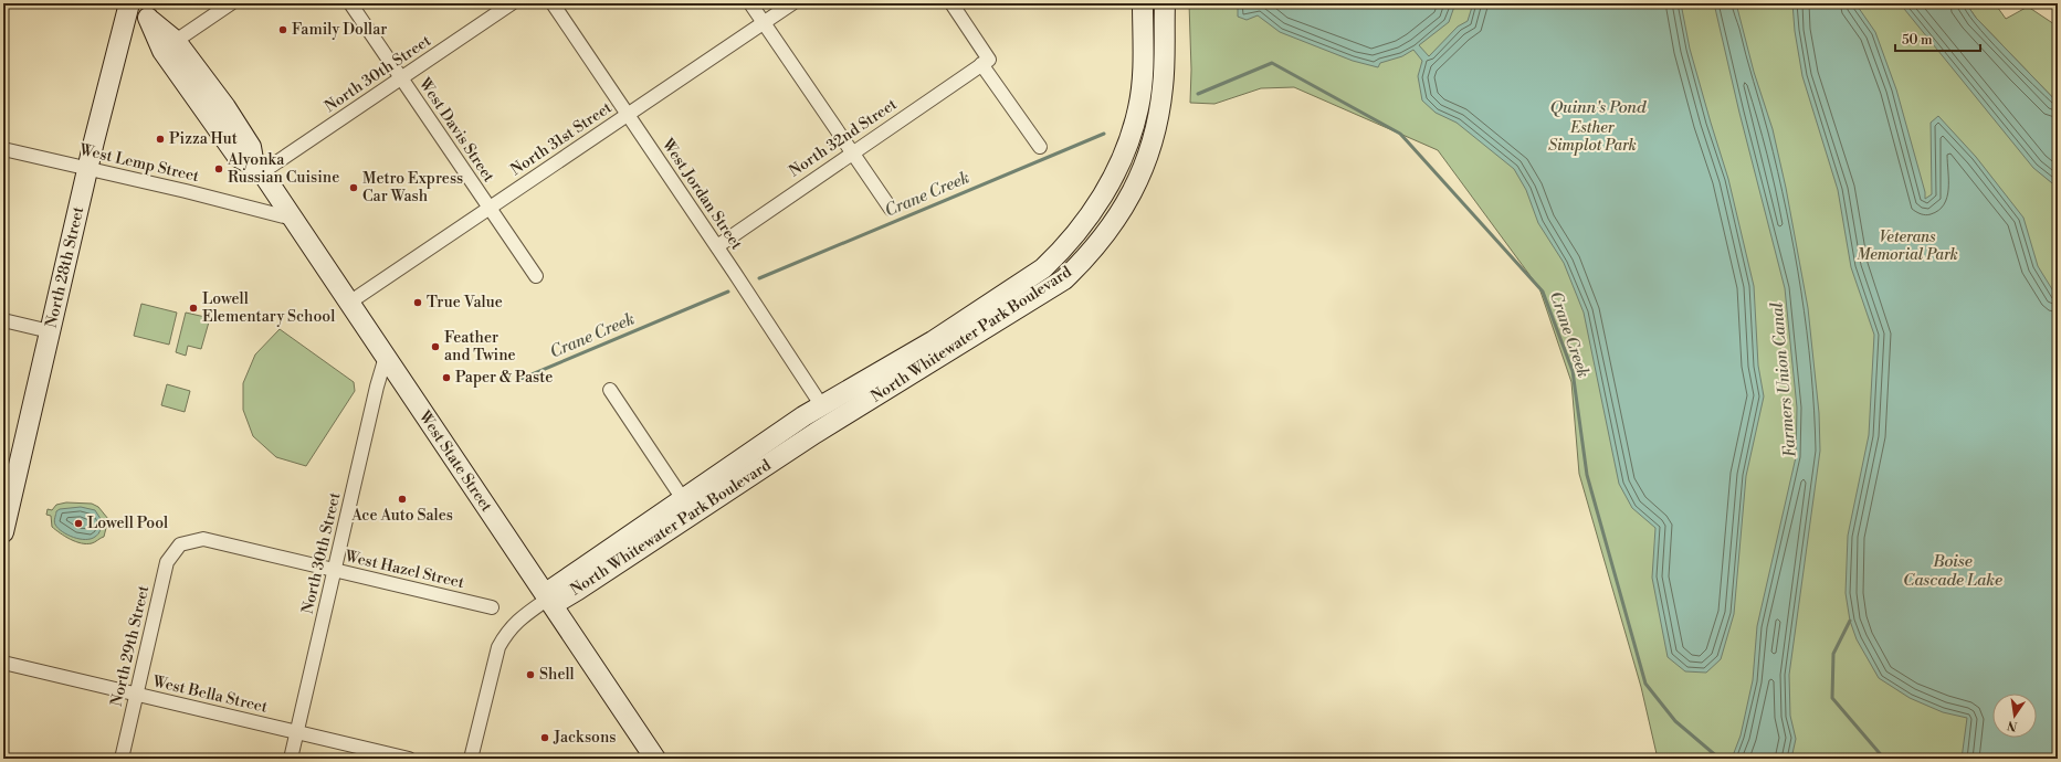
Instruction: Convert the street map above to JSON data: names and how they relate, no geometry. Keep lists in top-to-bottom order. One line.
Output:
{"streets":{"street":["North 30th Street","West Davis Street","North 32nd Street","North 31st Street","West Lemp Street","West Jordan Street","North 28th Street","North Whitewater Park Boulevard","West State Street","West Hazel Street","North 29th Street","West Bella Street"]},"crossings":[["North 30th Street","West Davis Street"],["North 30th Street","West State Street"],["North 30th Street","West Hazel Street"],["North 30th Street","West Bella Street"],["West Davis Street","North 31st Street"],["North 32nd Street","West Jordan Street"],["North 31st Street","West Jordan Street"],["North 31st Street","West State Street"],["West Lemp Street","North 28th Street"],["West Lemp Street","West State Street"],["West Jordan Street","North Whitewater Park Boulevard"],["North Whitewater Park Boulevard","West State Street"],["West Hazel Street","North 29th Street"],["North 29th Street","West Bella Street"]],"water":["Quinn's Pond","Crane Creek","Farmers Union Canal","Boise Cascade Lake"],"parks":["Esther Simplot Park","Veterans Memorial Park"],"places":["Family Dollar","Pizza Hut","Alyonka Russian Cuisine","Metro Express Car Wash","True Value","Lowell Elementary School","Feather and Twine","Paper & Paste","Ace Auto Sales","Lowell Pool","Shell","Jacksons"],"scale_bar":"50 m","north":"bottom"}
